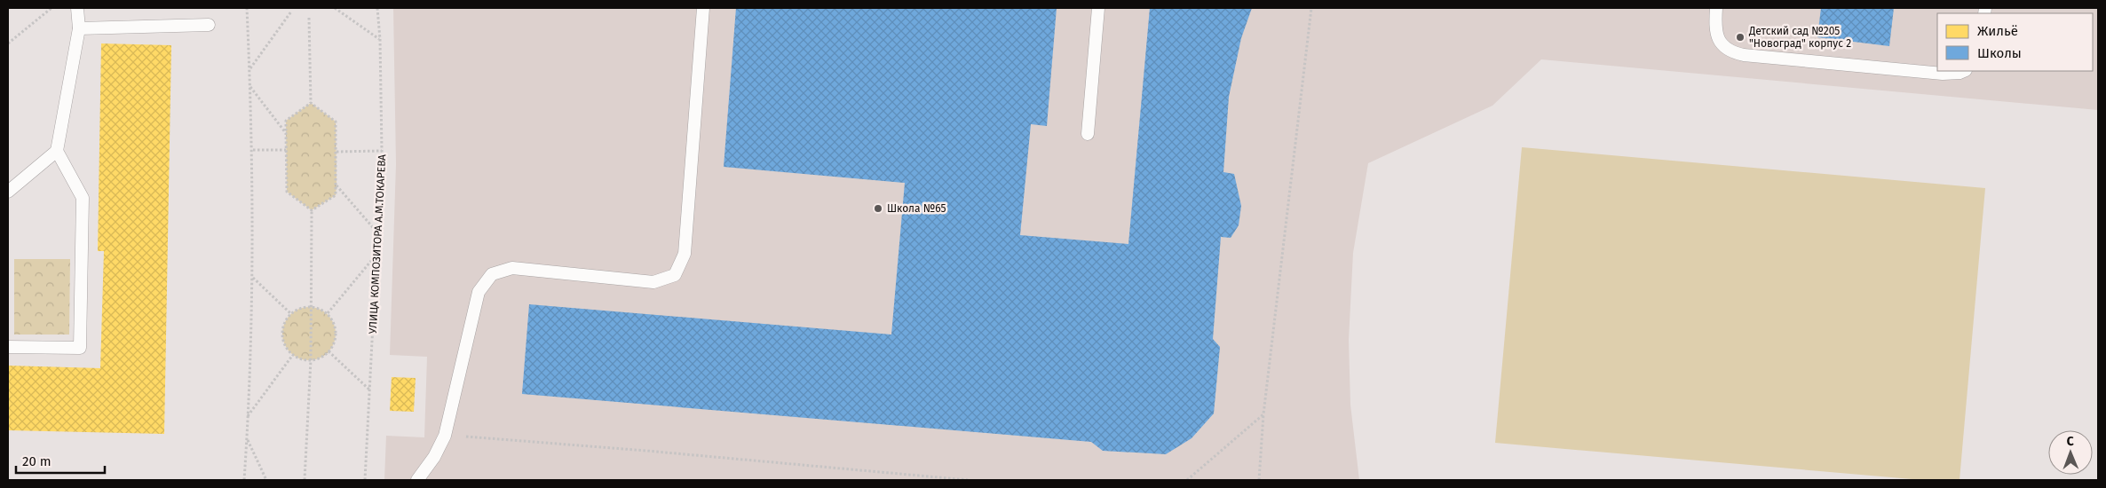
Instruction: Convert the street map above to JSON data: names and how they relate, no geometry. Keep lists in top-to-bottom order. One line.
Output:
{"streets":{"path":["УЛИЦА КОМПОЗИТОРА А.М.ТОКАРЕВА"]},"places":["Детский сад №205 \"Новоград\" корпус 2","Школа №65"],"legend":["Жильё","Школы"],"scale_bar":"20 m","north":"top"}
